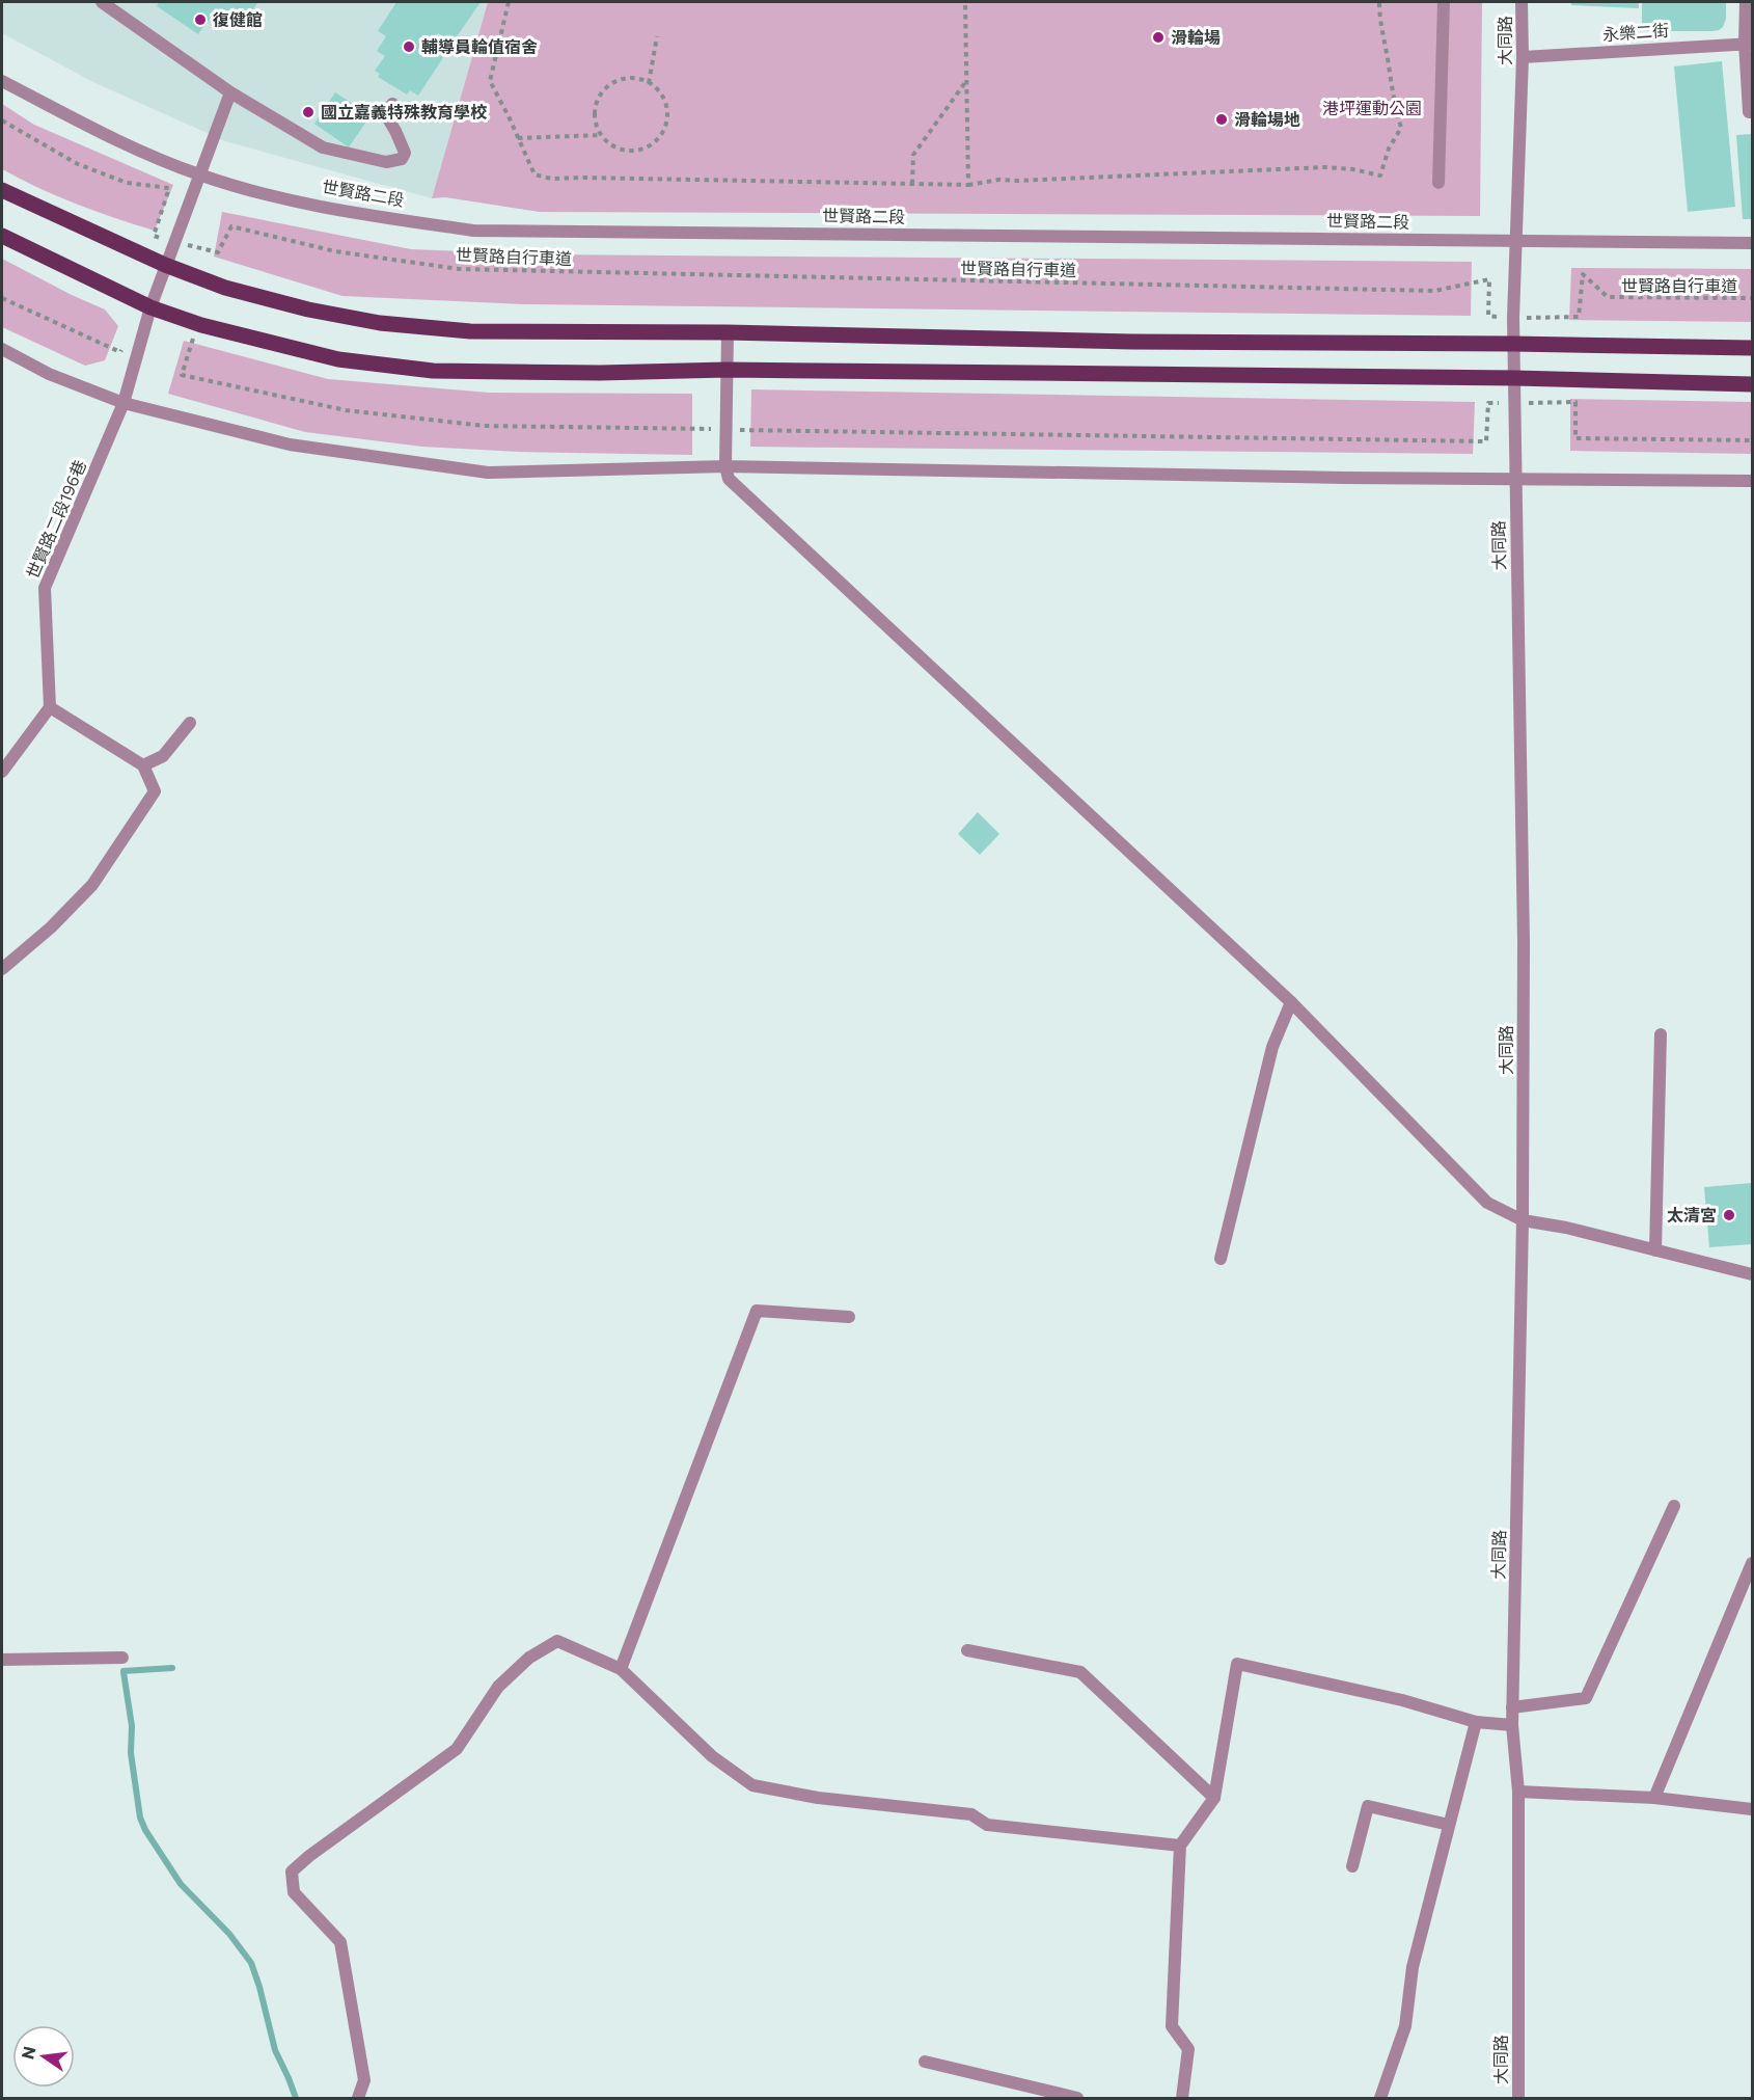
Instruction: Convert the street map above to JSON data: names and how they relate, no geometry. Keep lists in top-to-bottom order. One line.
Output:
{"streets":{"street":["永樂二街","大同路","世賢路二段","世賢路二段196巷"],"path":["世賢路自行車道"]},"crossings":[["永樂二街","大同路"],["大同路","世賢路二段"],["大同路","世賢路自行車道"],["世賢路二段","世賢路二段196巷"]],"parks":["港坪運動公園"],"places":["復健館","滑輪場","輔導員輪值宿舍","國立嘉義特殊教育學校","滑輪場地","太清宮"],"north":"left"}
